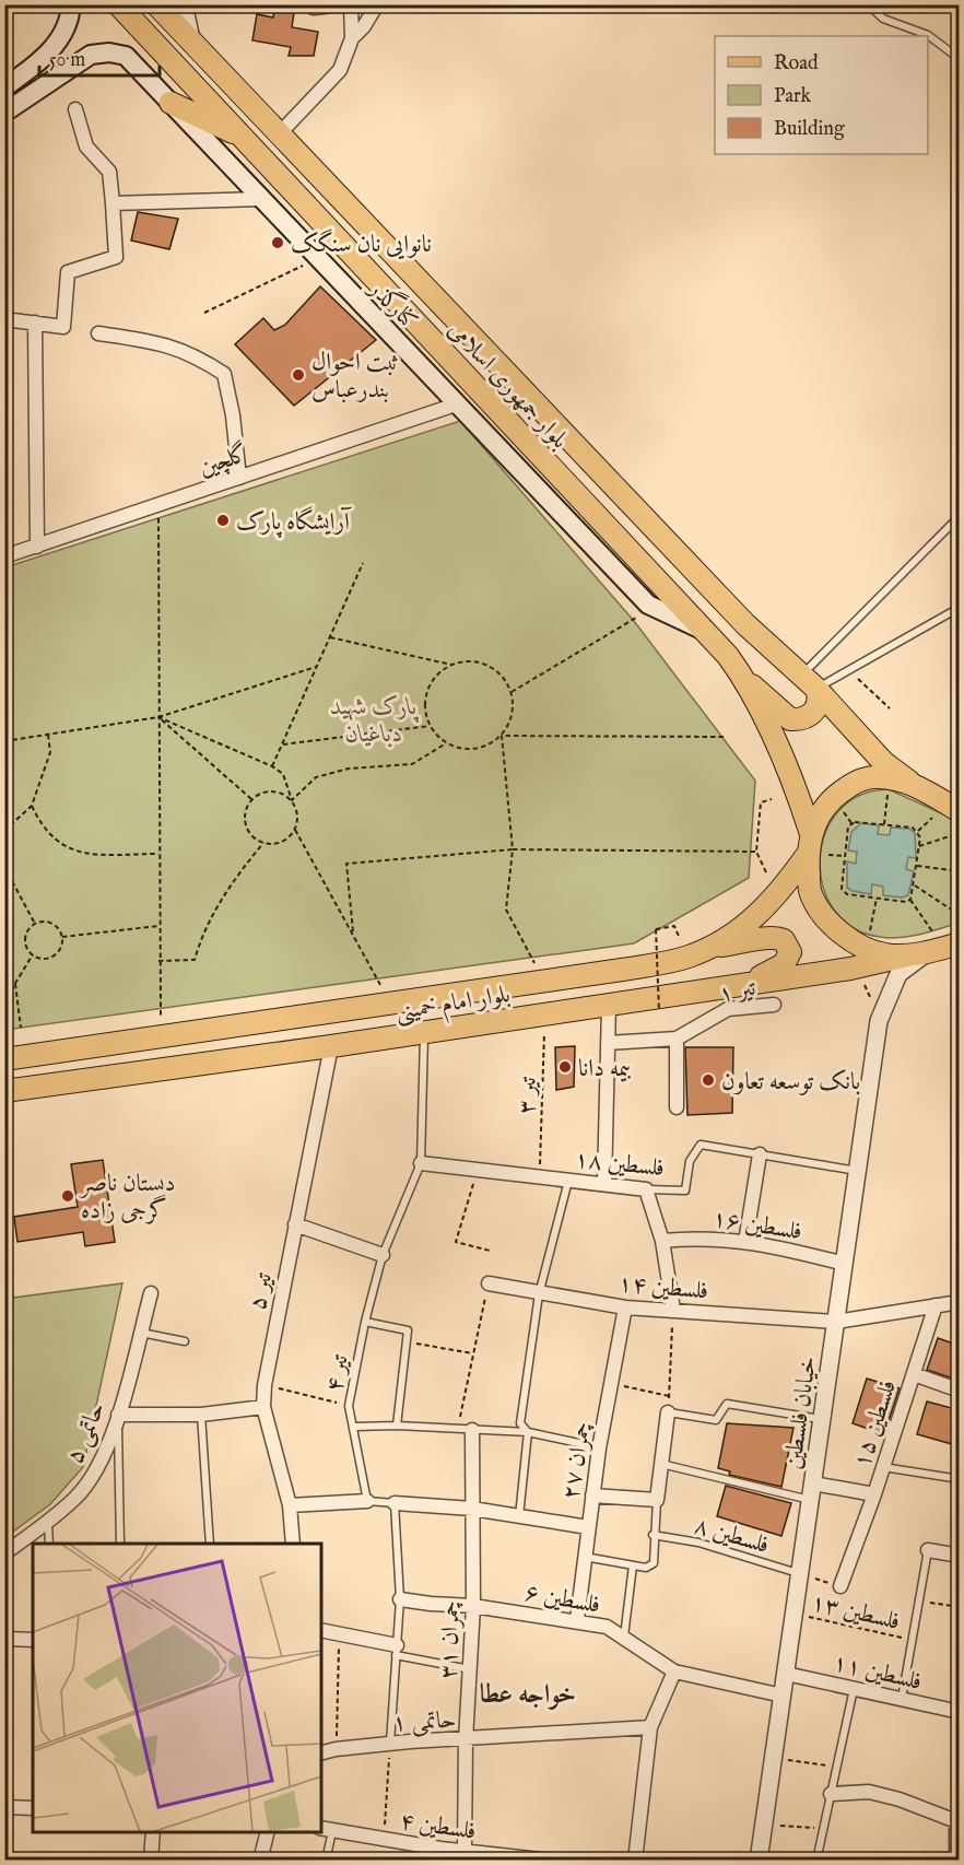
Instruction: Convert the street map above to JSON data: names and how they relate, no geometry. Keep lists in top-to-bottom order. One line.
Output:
{"streets":{"main road":["کنارگذر","بلوار جمهوری اسلامی","بلوار امام خمینی"],"street":["گلچین","تیر ۱","فلسطین ۱۸","فلسطین ۱۶","فلسطین ۱۴","تیر ۵","خیابان فلسطین","فلسطین ۱۵","حاتمی ۵","چمران ۲۷","فلسطین ۶","چمران ۳۱","فلسطین ۱۱","حاتمی ۱","فلسطین ۴"],"lane":["تیر ۴","فلسطین ۸"],"path":["تیر ۳","فلسطین ۱۳"]},"crossings":[["کنارگذر","بلوار جمهوری اسلامی"],["کنارگذر","گلچین"],["بلوار جمهوری اسلامی","بلوار امام خمینی"],["بلوار جمهوری اسلامی","خیابان فلسطین"],["بلوار امام خمینی","تیر ۳"],["بلوار امام خمینی","تیر ۵"],["بلوار امام خمینی","تیر ۴"],["بلوار امام خمینی","خیابان فلسطین"],["تیر ۳","فلسطین ۱۸"],["فلسطین ۱۸","تیر ۴"],["فلسطین ۱۸","خیابان فلسطین"],["فلسطین ۱۶","خیابان فلسطین"],["فلسطین ۱۴","خیابان فلسطین"],["فلسطین ۱۴","فلسطین ۱۵"],["فلسطین ۱۴","چمران ۲۷"],["خیابان فلسطین","فلسطین ۱۵"],["خیابان فلسطین","فلسطین ۸"],["خیابان فلسطین","فلسطین ۶"],["خیابان فلسطین","فلسطین ۱۳"],["خیابان فلسطین","فلسطین ۱۱"],["چمران ۲۷","فلسطین ۶"],["فلسطین ۶","چمران ۳۱"],["چمران ۳۱","حاتمی ۱"],["چمران ۳۱","فلسطین ۴"]],"districts":["خواجه عطا"],"parks":["پارک شهید دباغیان"],"places":["نانوایی نان سنگک","ثبت احوال بندرعباس","آرایشگاه پارک","بیمه دانا","بانک توسعه تعاون","دبستان ناصر گرجی زاده"],"legend":["Road","Park","Building"],"scale_bar":"50 m"}
